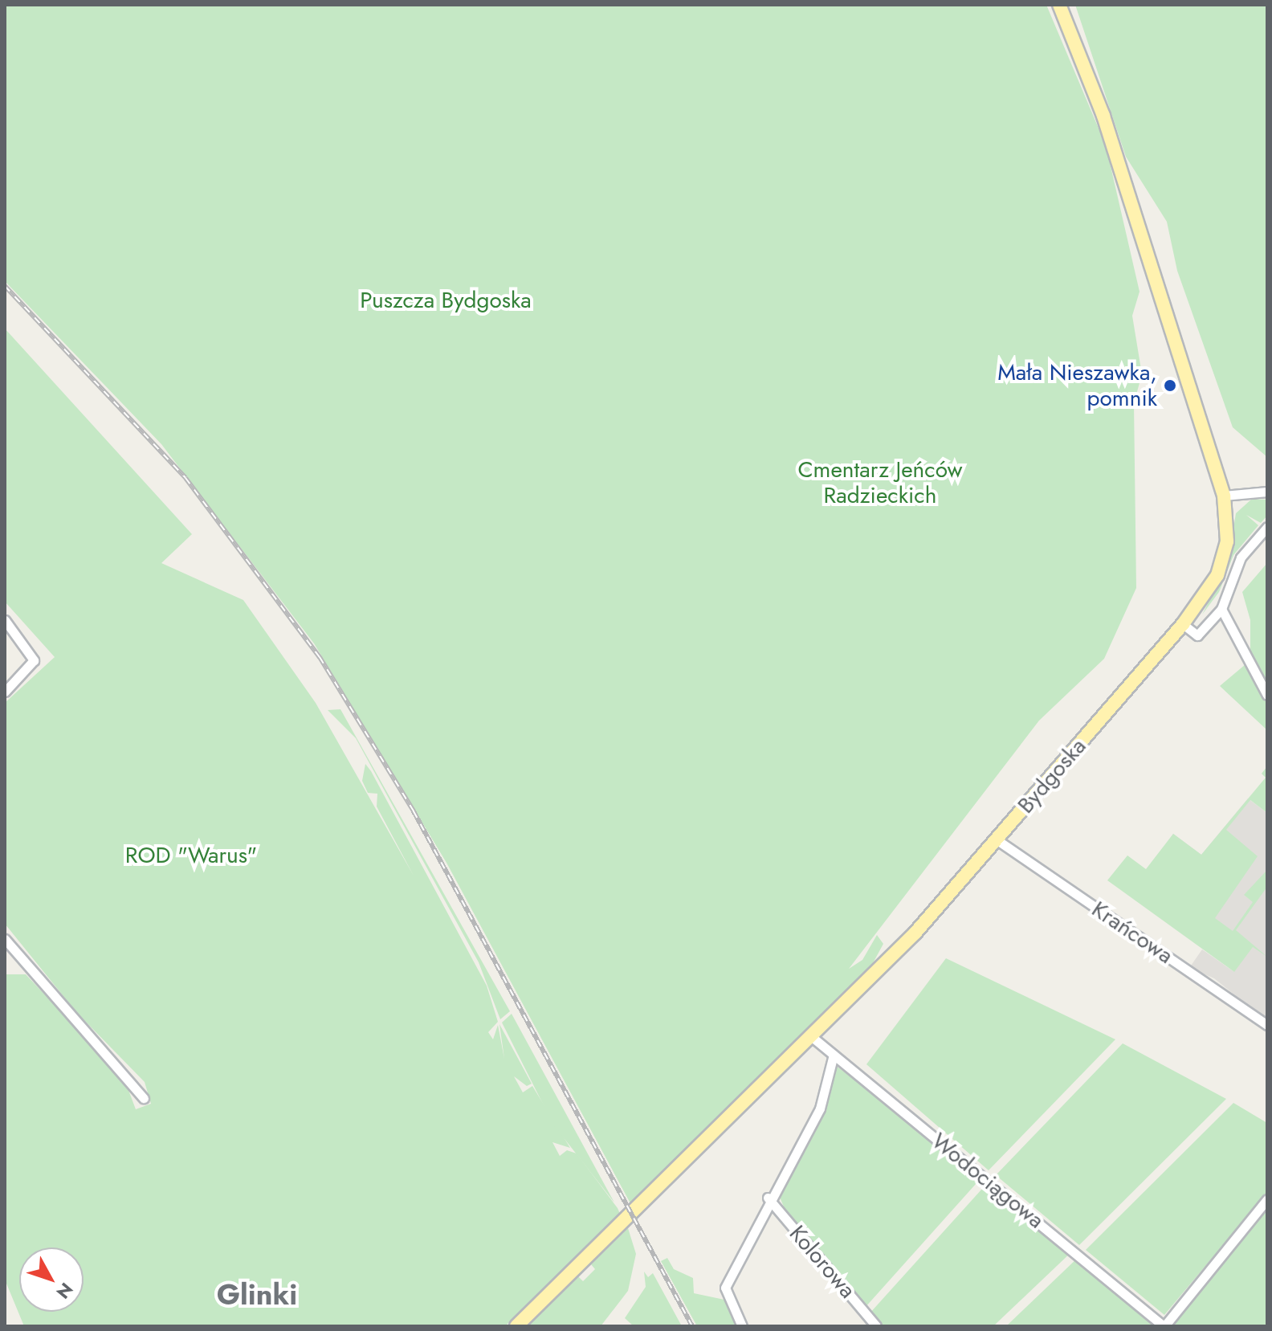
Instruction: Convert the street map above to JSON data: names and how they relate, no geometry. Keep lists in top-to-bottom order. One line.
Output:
{"streets":{"main road":["Bydgoska"],"street":["Krańcowa","Wodociągowa","Kolorowa"]},"crossings":[["Bydgoska","Krańcowa"],["Bydgoska","Wodociągowa"]],"districts":["Glinki"],"parks":["Puszcza Bydgoska","Cmentarz Jeńców Radzieckich","ROD \"Warus\""],"places":["Mała Nieszawka, pomnik"],"north":"bottom right"}
